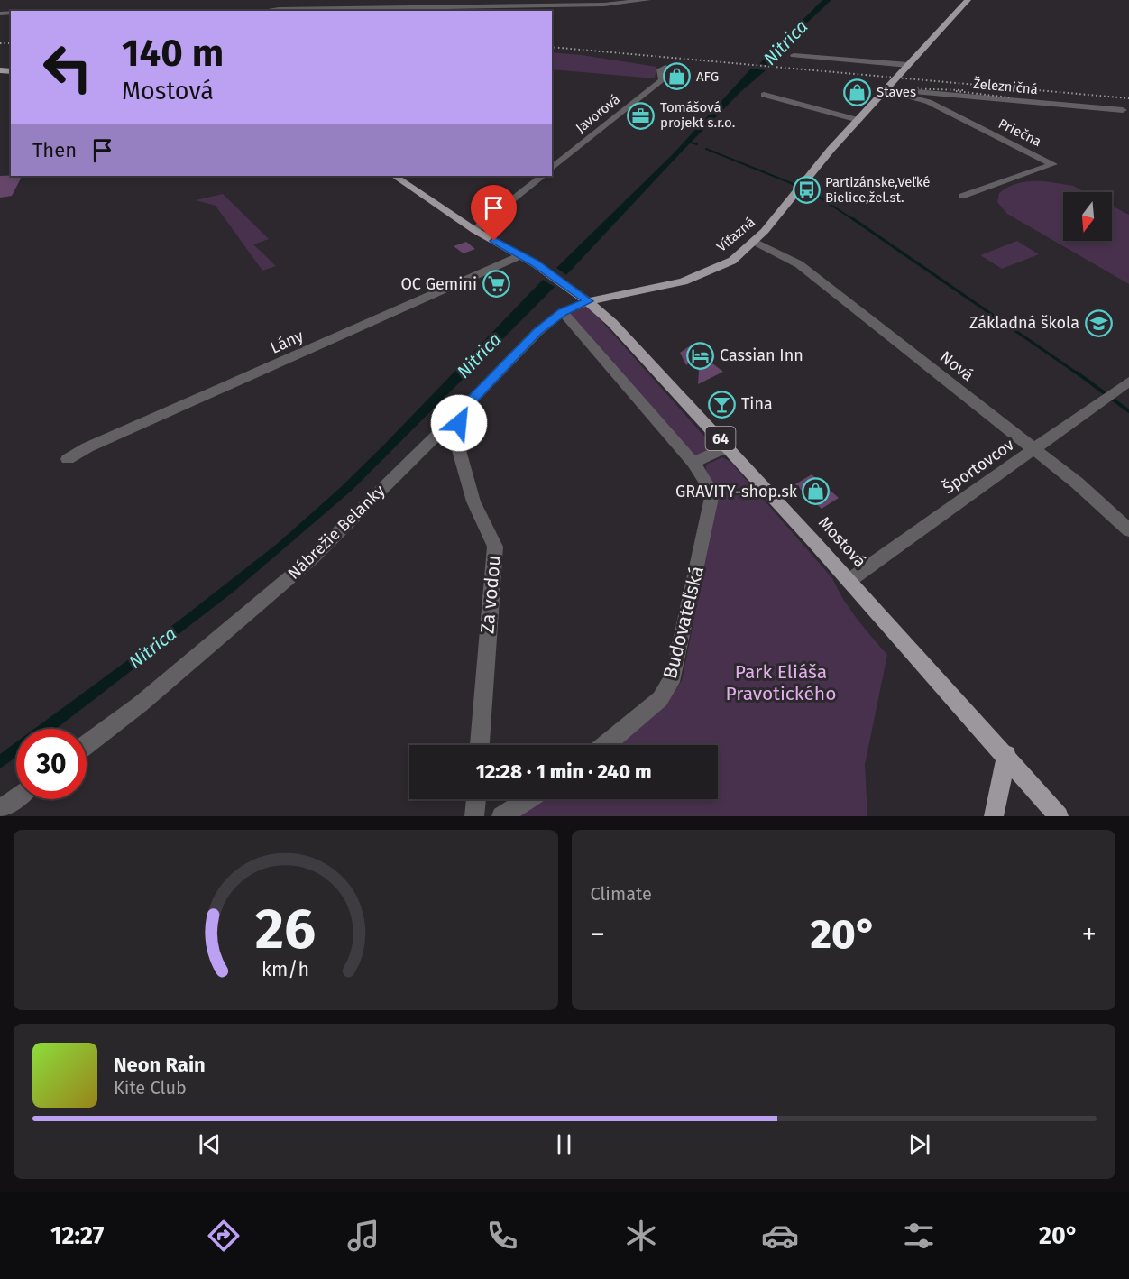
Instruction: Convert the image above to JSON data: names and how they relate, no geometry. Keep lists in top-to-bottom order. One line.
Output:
{"streets":{"main road":["Víťazná","64","Mostová"],"street":["Železničná","Javorová","Priečna","Lány","Nová","Športovcov","Nábrežie Belanky","Za vodou","Budovateľská"]},"crossings":[["Železničná","Priečna"],["Železničná","Víťazná"],["Priečna","Víťazná"],["Víťazná","Nová"],["Víťazná","64"],["Víťazná","Nábrežie Belanky"],["Víťazná","Mostová"],["Lány","64"],["Nová","Športovcov"],["64","Nábrežie Belanky"],["64","Mostová"],["Športovcov","Mostová"],["Nábrežie Belanky","Mostová"],["Nábrežie Belanky","Za vodou"],["Nábrežie Belanky","Budovateľská"]],"water":["Nitrica"],"parks":["Park Eliáša Pravotického"],"places":{"shop":["AFG","Staves","GRAVITY-shop.sk"],"office":["Tomášová projekt s.r.o."],"bus stop":["Partizánske,Veľké Bielice,žel.st."],"supermarket":["OC Gemini"],"school or university":["Základná škola"],"hotel":["Cassian Inn"],"bar":["Tina"]},"north":"bottom","page":{"turn":["140 m","Mostová"],"then":"Then","limit":"30","trip":"12:28 · 1 min · 240 m","tile":"Climate","heat":["−","20°","+"],"song":["Neon Rain","Kite Club"],"tabs":["12:27","20°"],"gauge":["26","km/h"]}}
